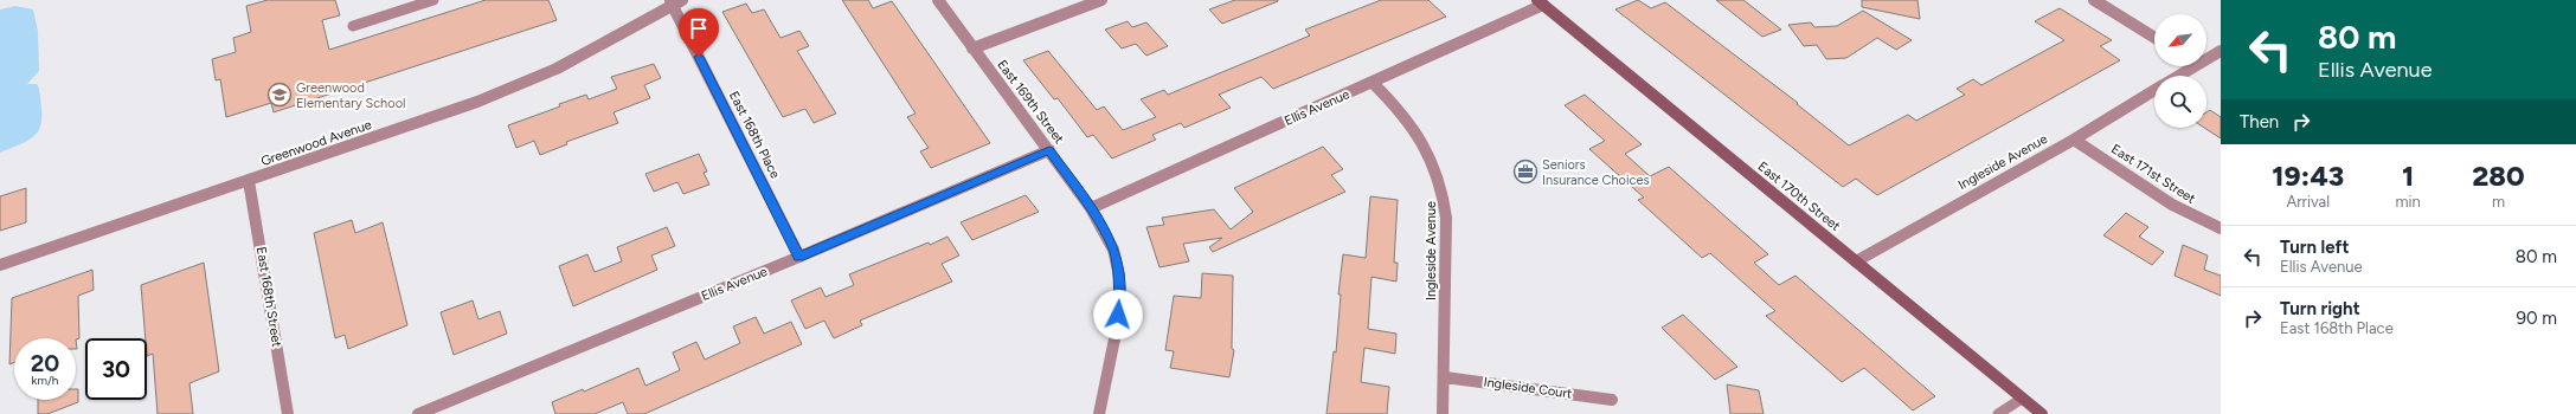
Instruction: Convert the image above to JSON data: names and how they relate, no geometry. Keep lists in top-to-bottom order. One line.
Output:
{"streets":{"street":["East 169th Street","Ellis Avenue","East 168th Place","Greenwood Avenue","Ingleside Avenue","East 171st Street","East 170th Street","East 168th Street","Ingleside Court"]},"crossings":[["East 169th Street","Ellis Avenue"],["Ellis Avenue","East 168th Place"],["Ellis Avenue","Ingleside Avenue"],["Ellis Avenue","East 170th Street"],["East 168th Place","Greenwood Avenue"],["Greenwood Avenue","East 168th Street"],["Ingleside Avenue","East 171st Street"],["Ingleside Avenue","East 170th Street"],["Ingleside Avenue","Ingleside Court"]],"places":{"school or university":["Greenwood Elementary School"],"office":["Seniors Insurance Choices"]},"north":"bottom left","page":{"turn":["80 m","Ellis Avenue"],"then":"Then","eta":["19:43","Arrival","1","min","280","m"],"list":[{"name":"Turn left","note":"Ellis Avenue","value":"80 m"},{"name":"Turn right","note":"East 168th Place","value":"90 m"}],"speed":"20 km/h","limit":"30"}}
